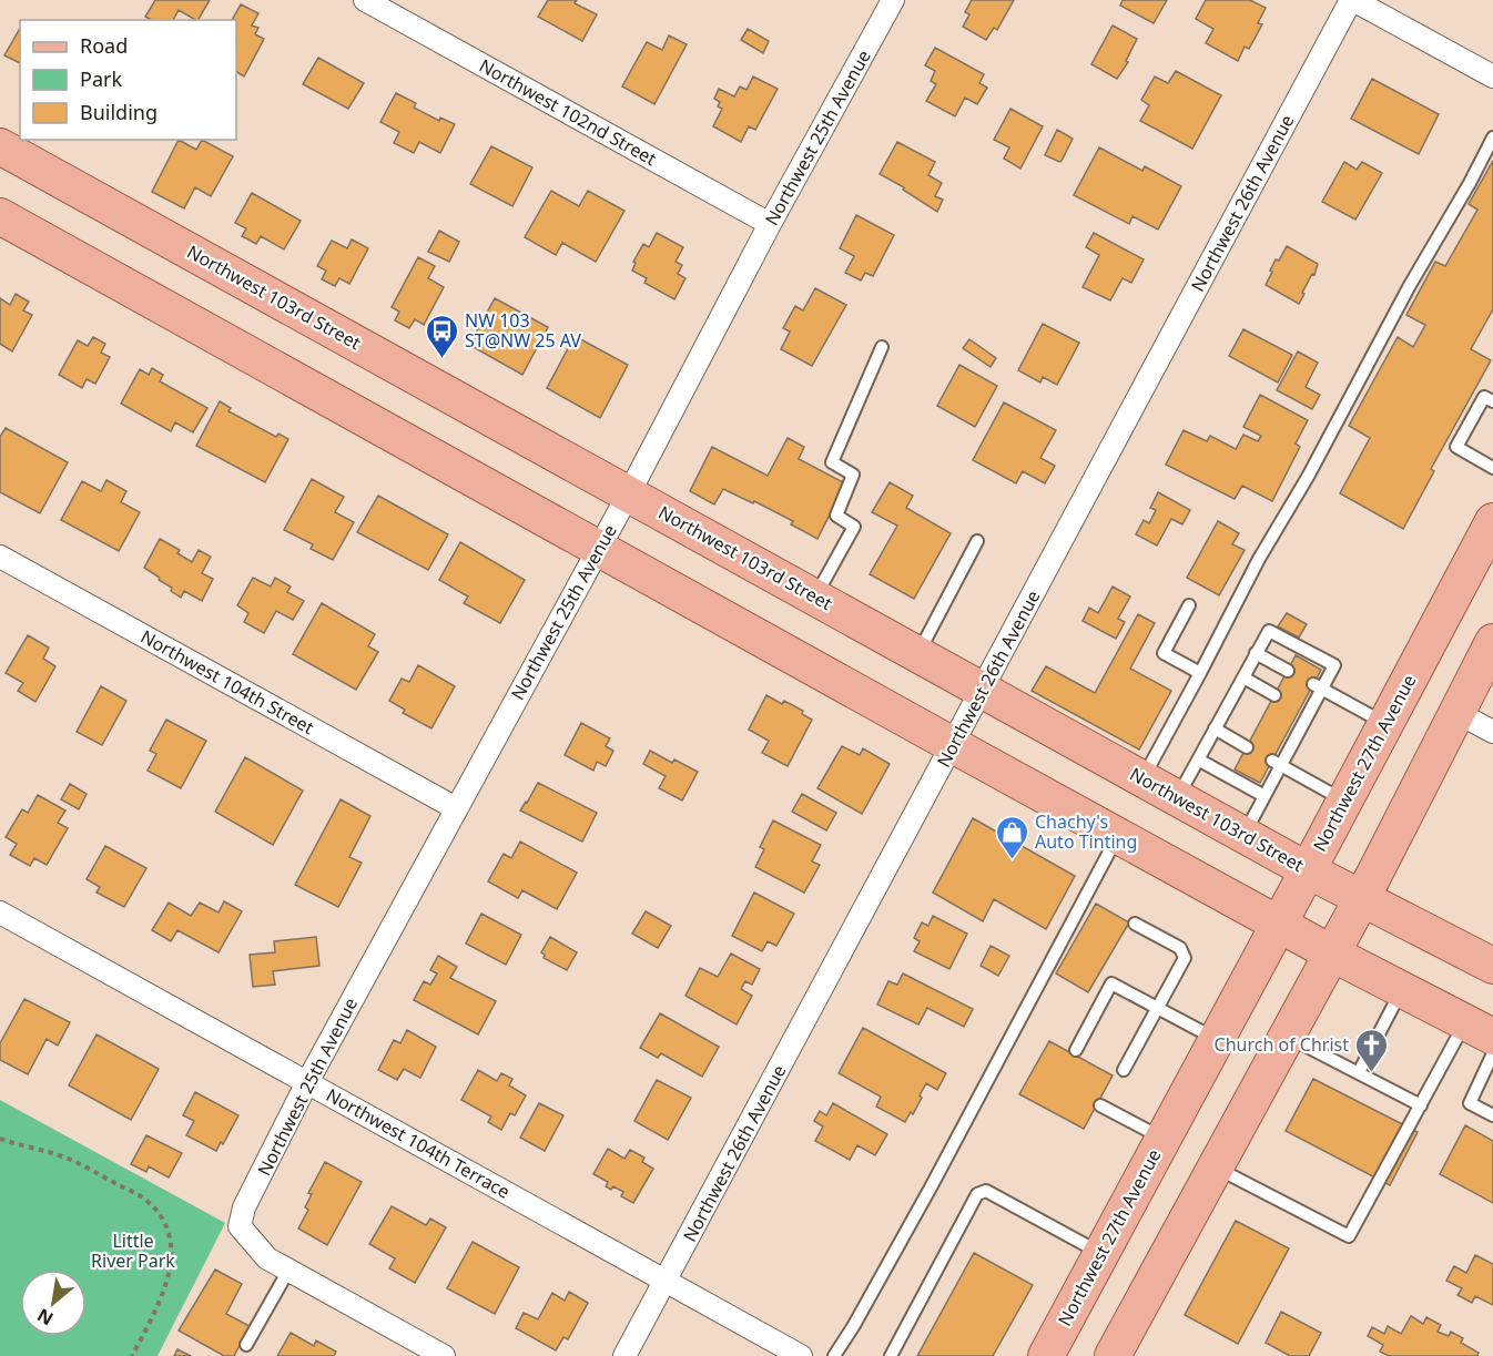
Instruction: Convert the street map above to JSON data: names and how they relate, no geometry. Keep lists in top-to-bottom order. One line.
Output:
{"streets":{"main road":["Northwest 103rd Street","Northwest 27th Avenue"],"street":["Northwest 102nd Street","Northwest 25th Avenue","Northwest 26th Avenue","Northwest 104th Street","Northwest 104th Terrace"]},"crossings":[["Northwest 102nd Street","Northwest 25th Avenue"],["Northwest 25th Avenue","Northwest 103rd Street"],["Northwest 25th Avenue","Northwest 104th Street"],["Northwest 25th Avenue","Northwest 104th Terrace"],["Northwest 26th Avenue","Northwest 103rd Street"],["Northwest 26th Avenue","Northwest 104th Terrace"],["Northwest 103rd Street","Northwest 27th Avenue"]],"parks":["Little River Park"],"places":{"bus stop":["NW 103 ST@NW 25 AV"],"shop":["Chachy's Auto Tinting"],"church":["Church of Christ"]},"legend":["Road","Park","Building"],"north":"bottom left"}
